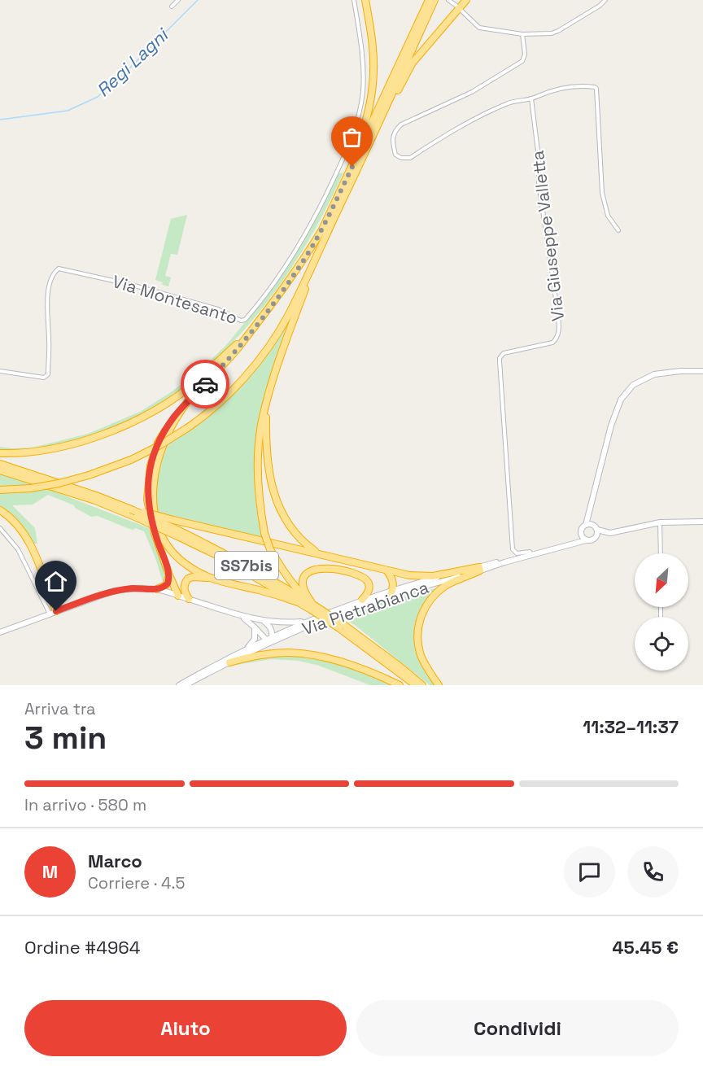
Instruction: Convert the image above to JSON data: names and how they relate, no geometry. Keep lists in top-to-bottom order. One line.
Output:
{"streets":{"highway":["SS7bis"],"main road":["Via Pietrabianca"],"street":["Via Giuseppe Valletta","Via Montesanto"]},"crossings":[["Via Giuseppe Valletta","Via Pietrabianca"]],"water":["Regi Lagni"],"north":"bottom left","page":{"heading":["3 min","Arriva tra","11:32–11:37"],"panel":["Marco","Corriere · 4.5","Ordine #4964","45.45 €"],"bar":"In arrivo · 580 m","round":"M","buttons":["Aiuto","Condividi"]}}
